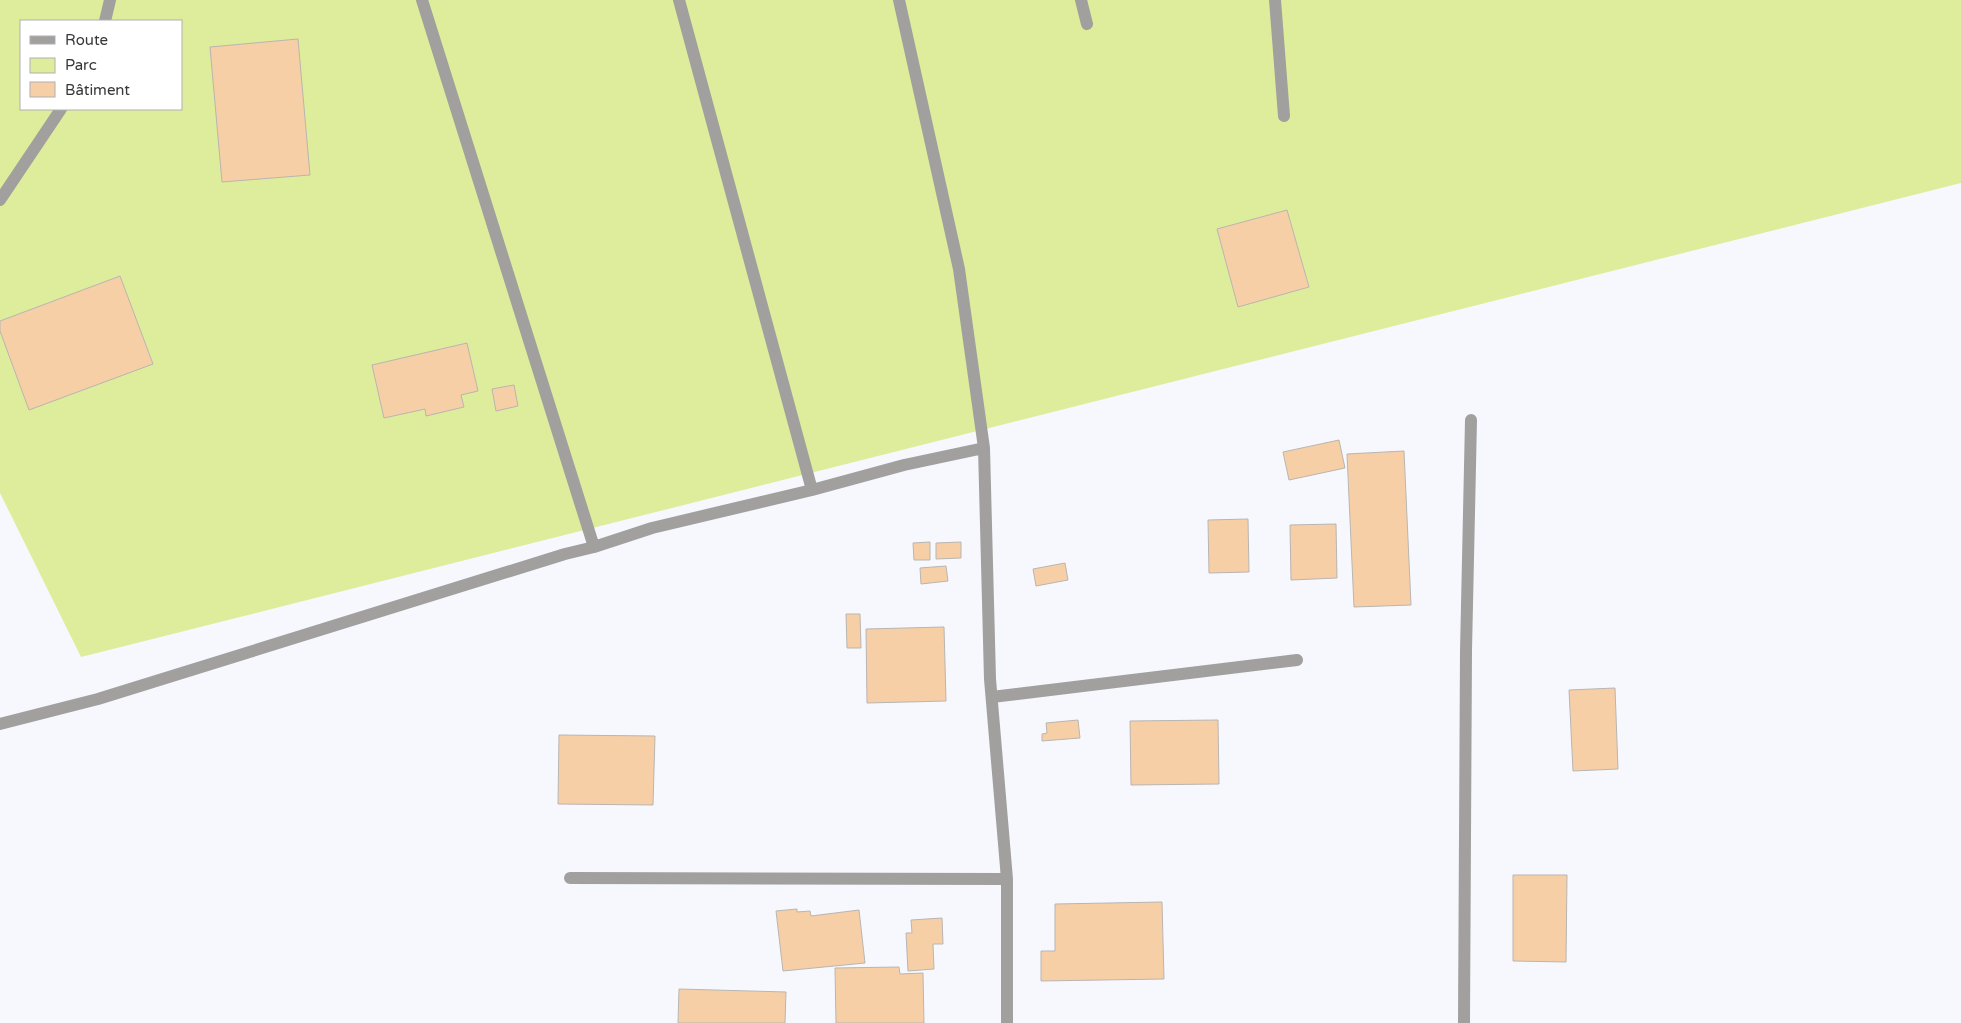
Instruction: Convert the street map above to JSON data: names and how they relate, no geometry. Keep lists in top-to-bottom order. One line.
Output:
{"legend":["Route","Parc","Bâtiment"]}
